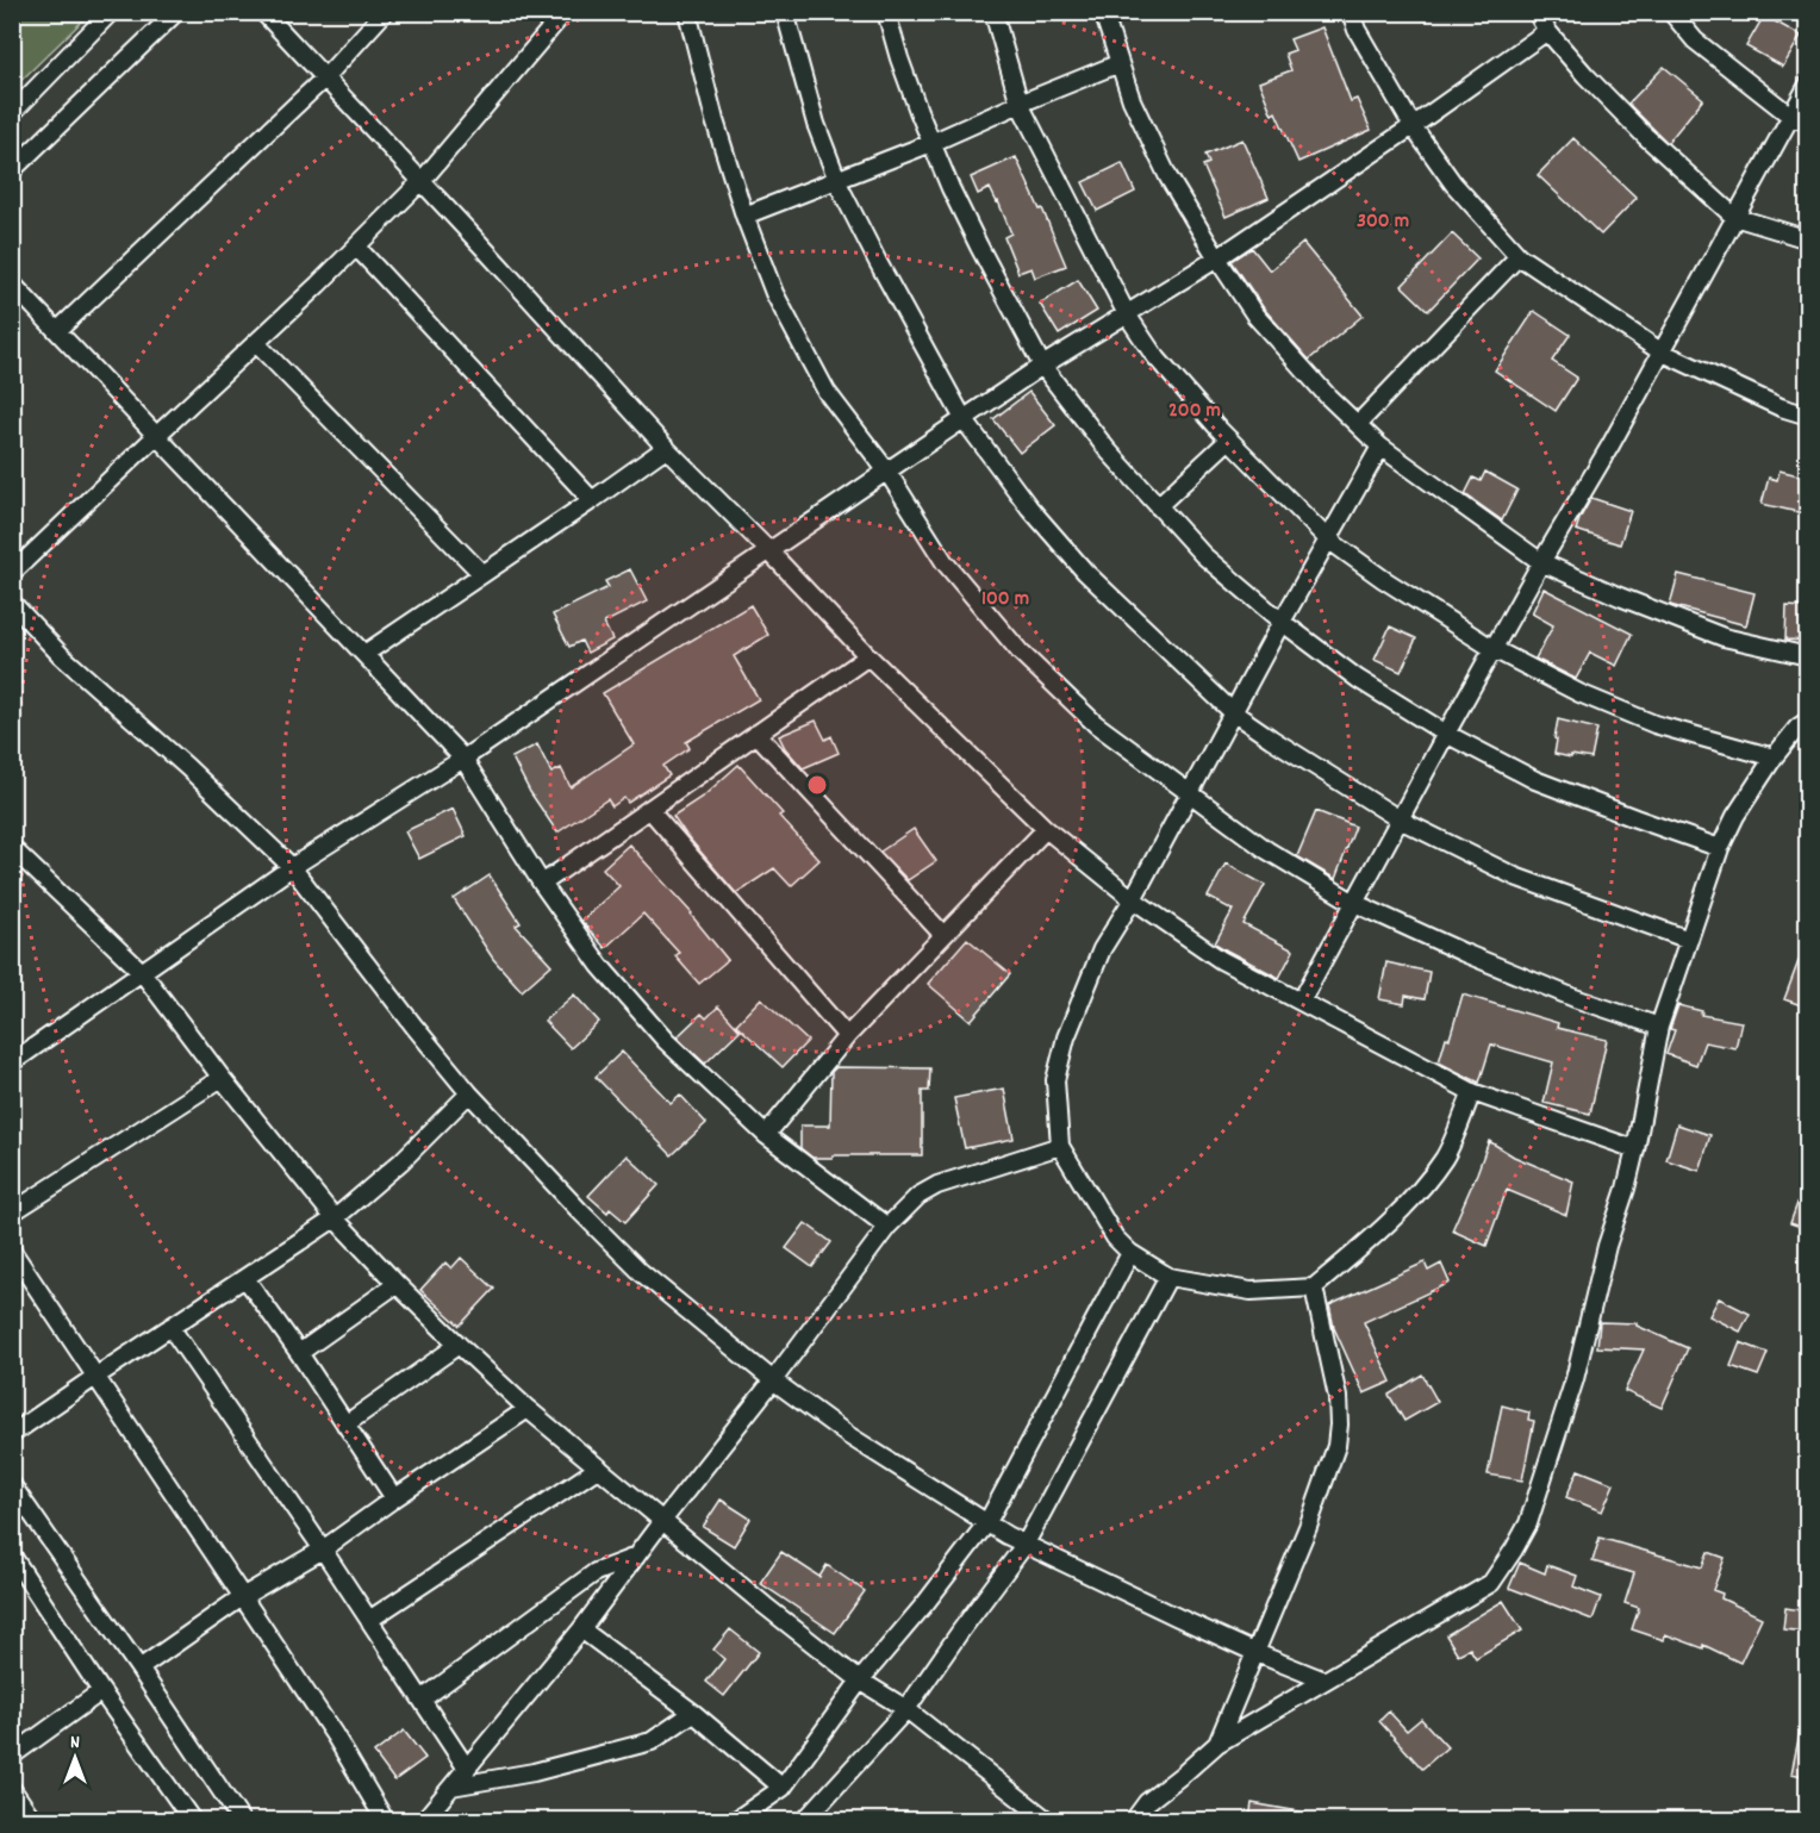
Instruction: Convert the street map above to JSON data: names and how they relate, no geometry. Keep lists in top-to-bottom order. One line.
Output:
{"north":"top","rings":["300 m","200 m","100 m"]}
